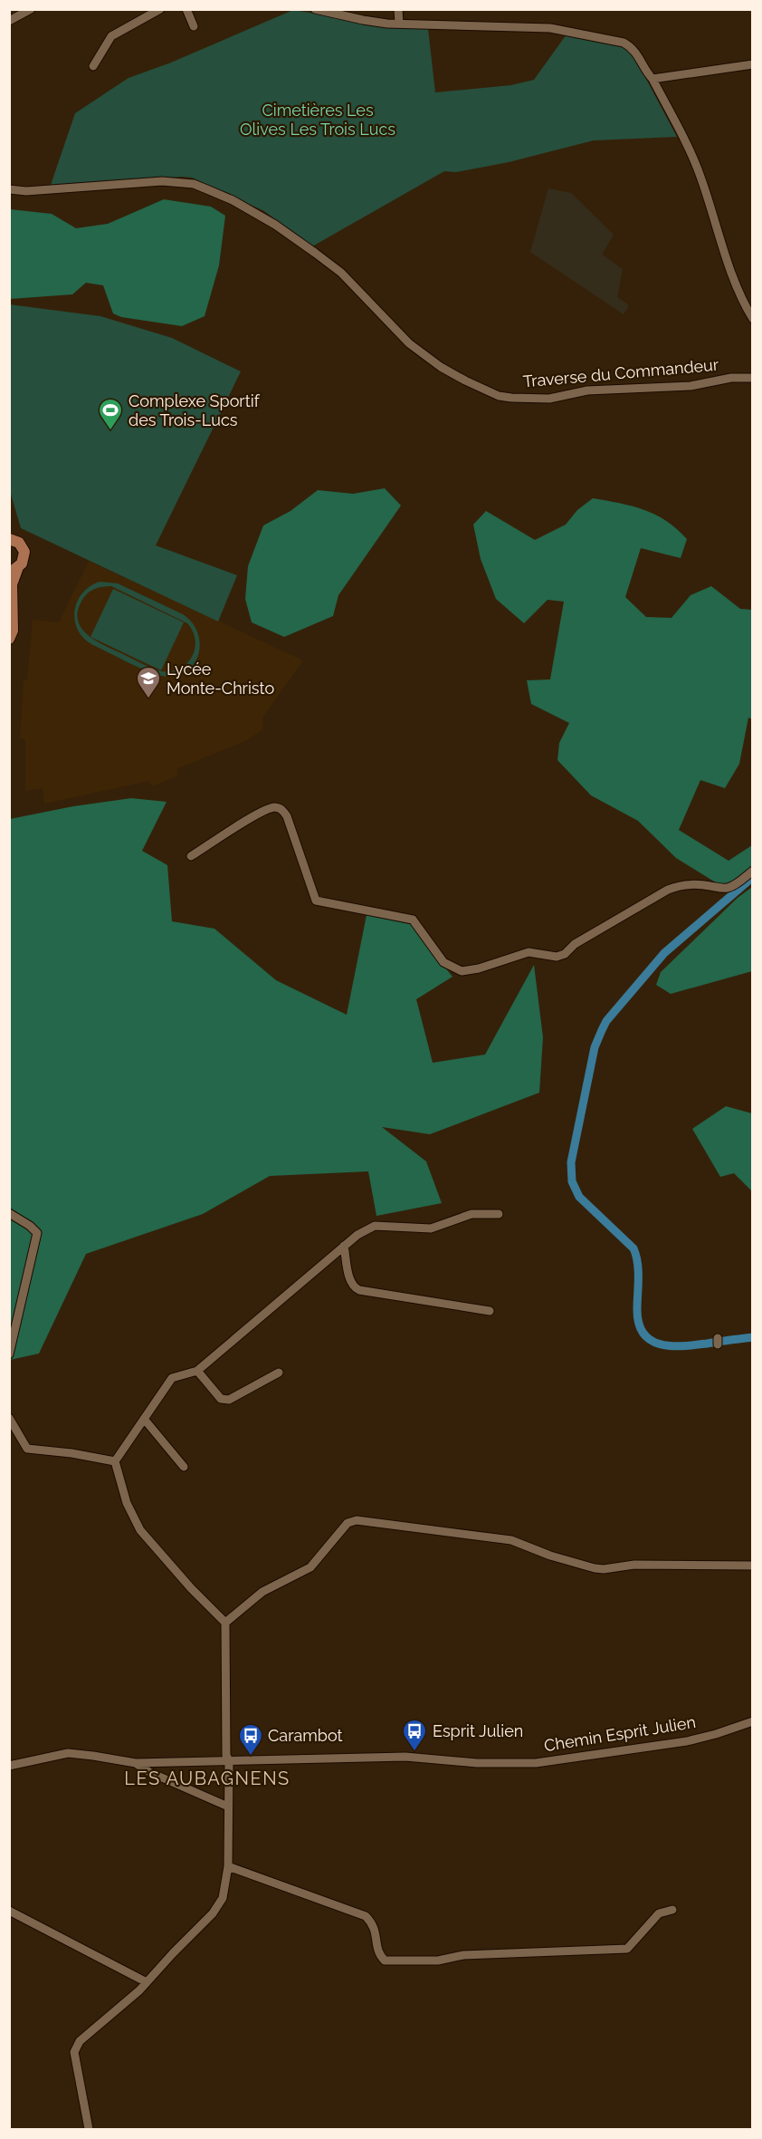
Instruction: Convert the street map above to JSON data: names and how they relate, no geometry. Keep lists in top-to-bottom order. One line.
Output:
{"streets":{"street":["Traverse du Commandeur","Chemin Esprit Julien"]},"districts":["LES AUBAGNENS"],"parks":["Cimetières Les Olives Les Trois Lucs"],"places":{"sports":["Complexe Sportif des Trois-Lucs"],"school or university":["Lycée Monte-Christo"],"bus stop":["Esprit Julien","Carambot"]}}
